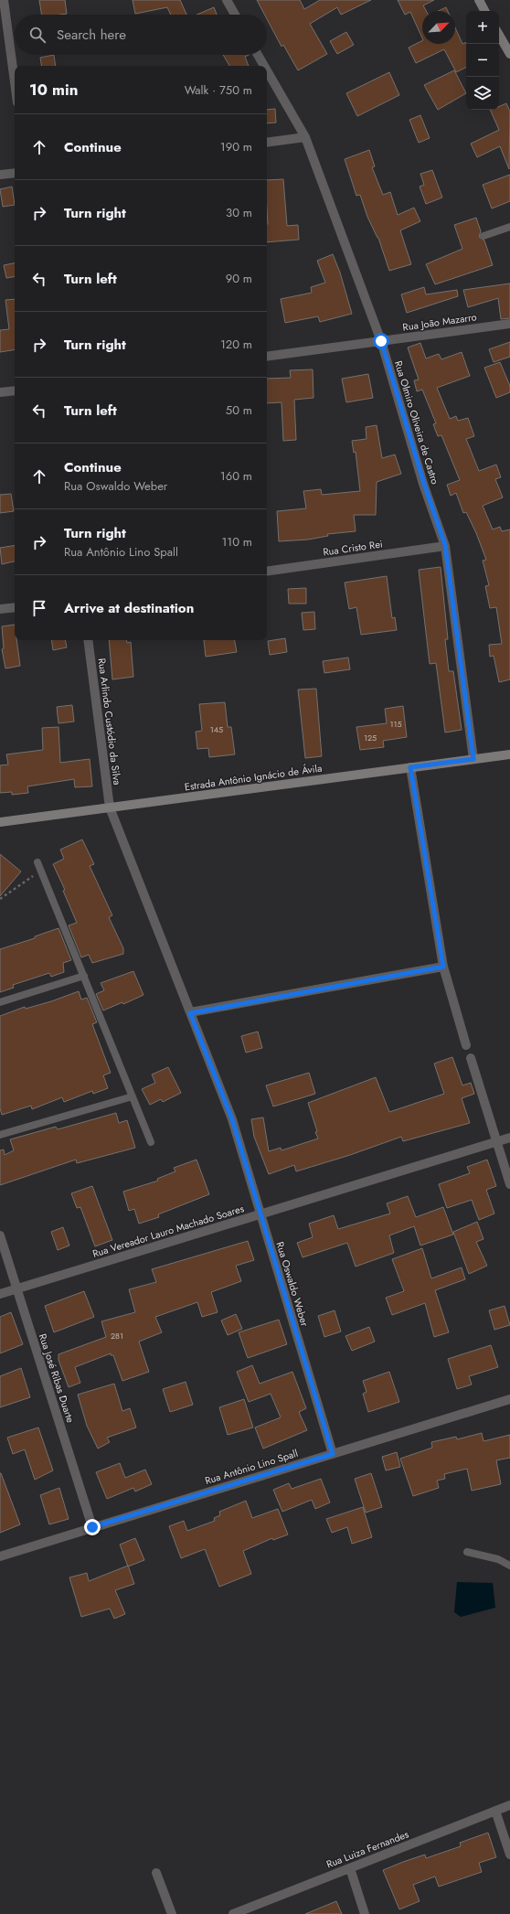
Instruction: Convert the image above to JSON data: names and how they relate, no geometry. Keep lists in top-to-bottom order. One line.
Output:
{"streets":{"street":["Rua João Mazarro","Rua Olmiro Oliveira de Castro","Rua Cristo Rei","Rua Arlindo Custódio da Silva","Estrada Antônio Ignácio de Ávila","Rua Vereador Lauro Machado Soares","Rua Oswaldo Weber","Rua José Ribas Duarte","Rua Antônio Lino Spall","Rua Luiza Fernandes"]},"crossings":[["Rua João Mazarro","Rua Olmiro Oliveira de Castro"],["Rua Olmiro Oliveira de Castro","Rua Cristo Rei"],["Rua Olmiro Oliveira de Castro","Estrada Antônio Ignácio de Ávila"],["Rua Arlindo Custódio da Silva","Estrada Antônio Ignácio de Ávila"],["Rua Arlindo Custódio da Silva","Rua Oswaldo Weber"],["Rua Vereador Lauro Machado Soares","Rua Oswaldo Weber"],["Rua Vereador Lauro Machado Soares","Rua José Ribas Duarte"],["Rua Oswaldo Weber","Rua Antônio Lino Spall"],["Rua José Ribas Duarte","Rua Antônio Lino Spall"]],"house_numbers":["115","145","125","281"],"north":"top right","page":{"map_buttons":["+","−"],"search":"Search here","heading":["10 min","Walk · 750 m"],"list":[["Continue","190 m"],["Turn right","30 m"],["Turn left","90 m"],["Turn right","120 m"],["Turn left","50 m"],["Continue","Rua Oswaldo Weber","160 m"],["Turn right","Rua Antônio Lino Spall","110 m"],"Arrive at destination"]}}
